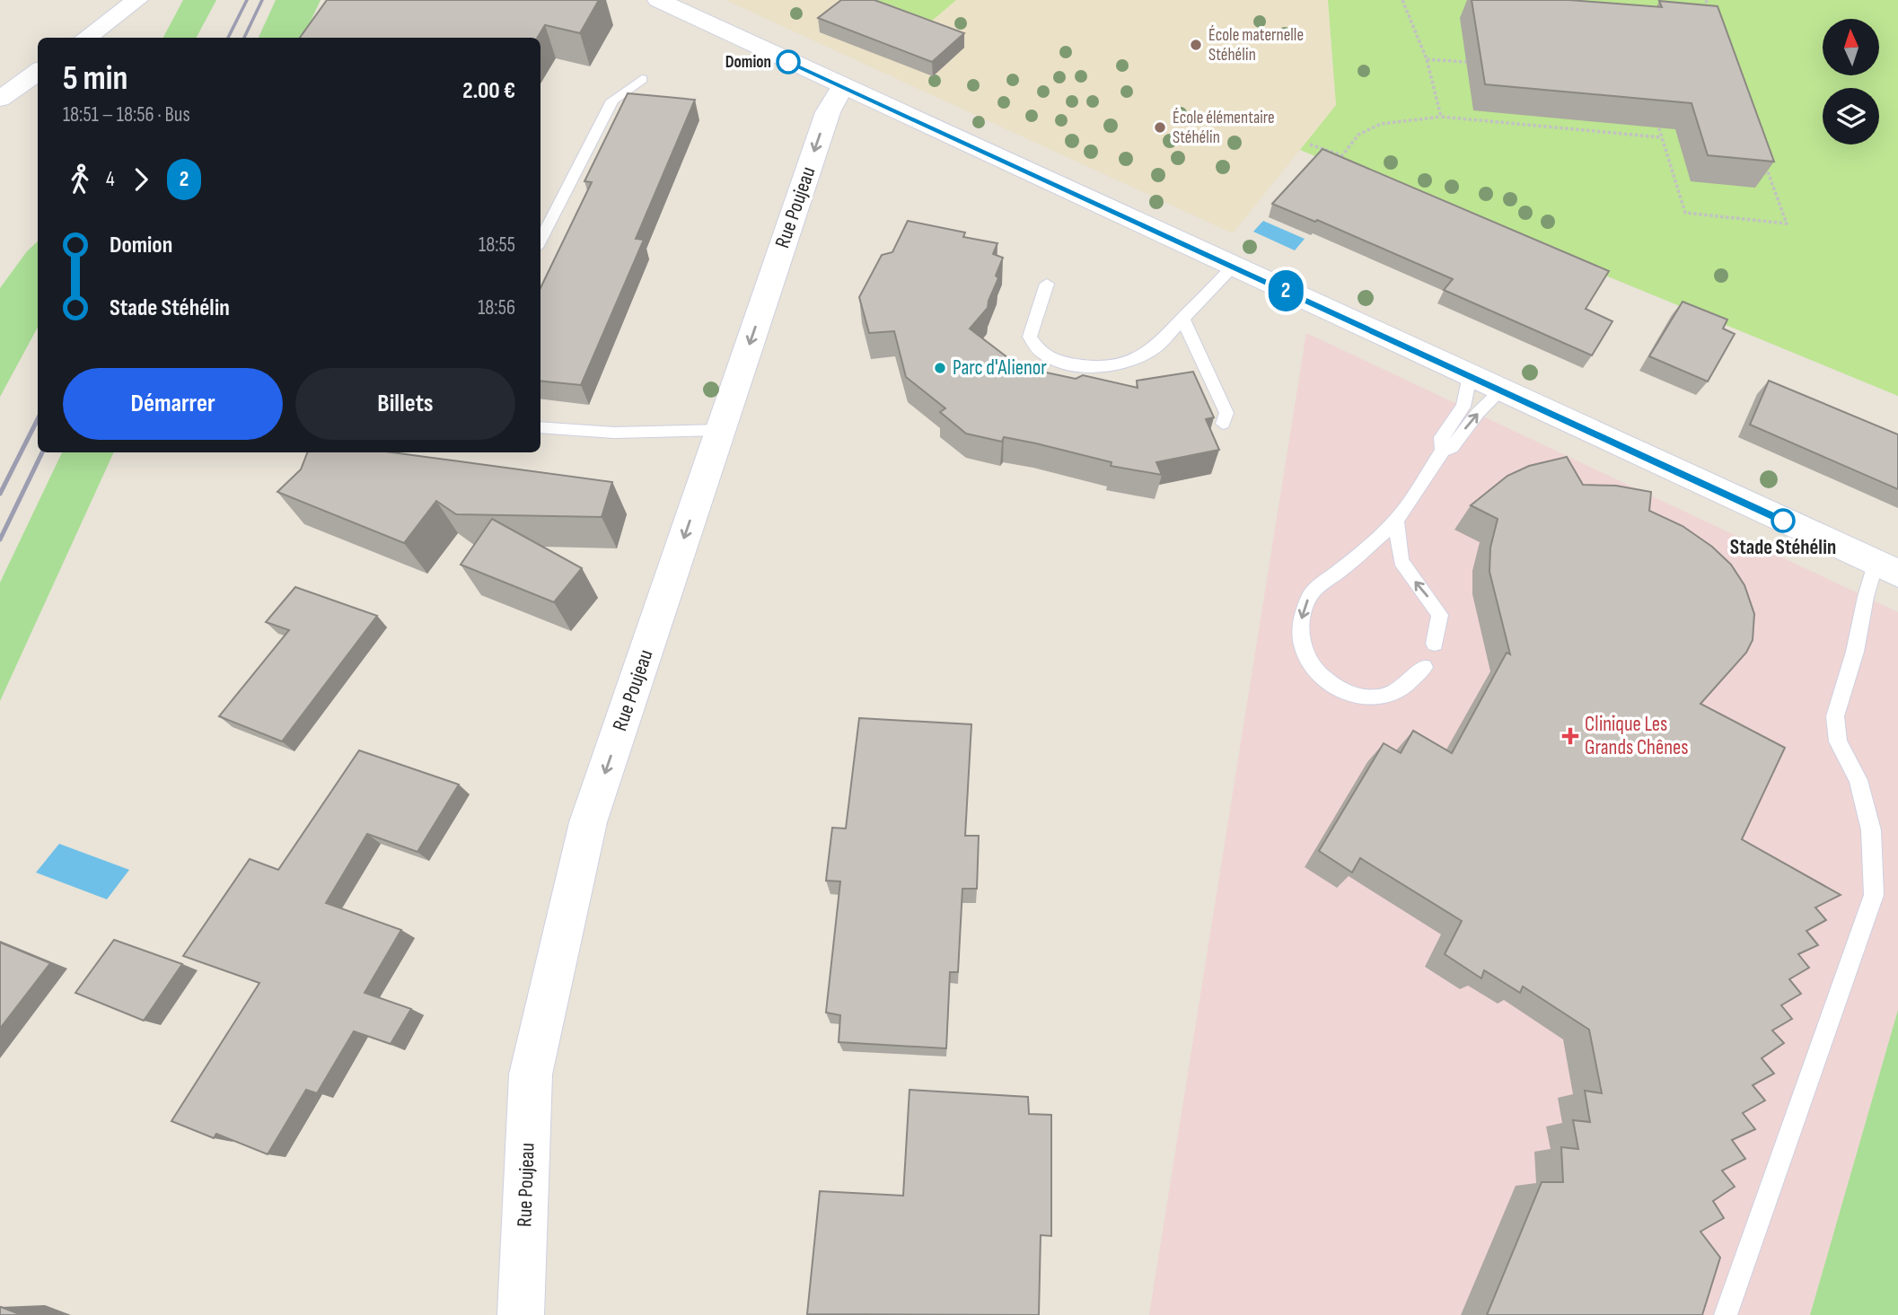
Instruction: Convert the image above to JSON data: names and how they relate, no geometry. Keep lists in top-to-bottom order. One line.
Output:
{"streets":{"street":["Rue Poujeau"]},"one_way":["Rue Poujeau"],"places":{"other":["École maternelle Stéhélin","Domion","École élémentaire Stéhélin","Parc d'Alienor","Stade Stéhélin"],"health":["Clinique Les Grands Chênes"]},"lines":["bus line 2"],"north":"top","page":{"on_map":"2","heading":["5 min","18:51 – 18:56 · Bus","2.00 €"],"legs":["4","2"],"list":[{"name":"Domion","value":"18:55"},{"name":"Stade Stéhélin","value":"18:56"}],"buttons":["Démarrer","Billets"]}}
